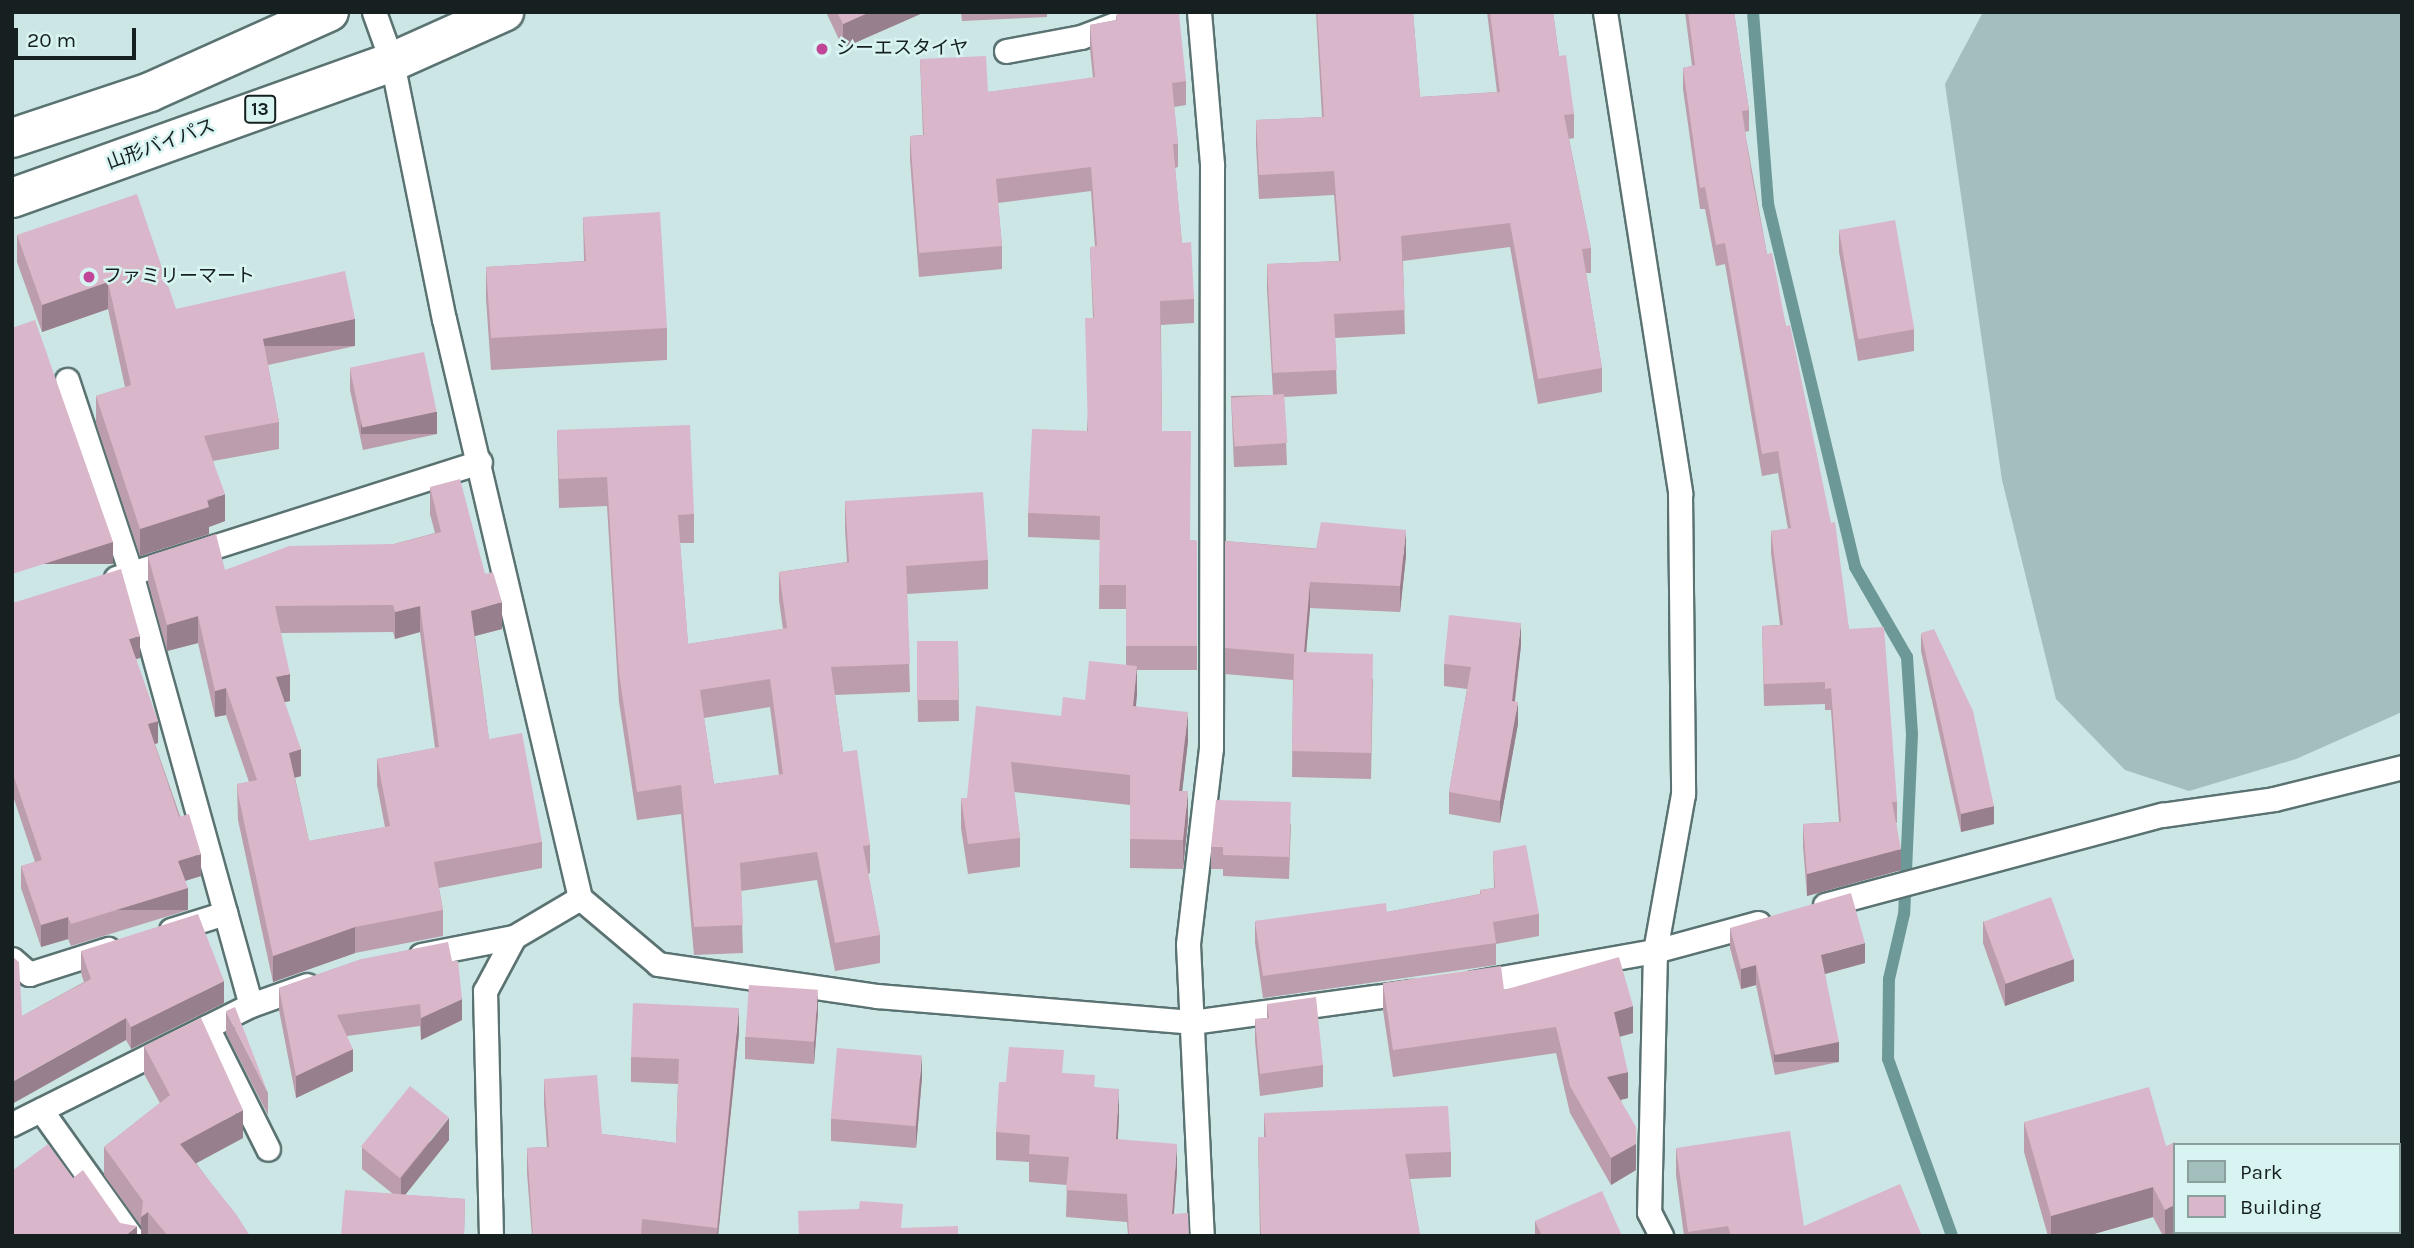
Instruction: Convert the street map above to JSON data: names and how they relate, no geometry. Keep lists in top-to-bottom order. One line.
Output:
{"streets":{"highway":["13","山形バイパス"]},"places":["シーエスタイヤ","ファミリーマート"],"legend":["Park","Building"],"scale_bar":"20 m"}
